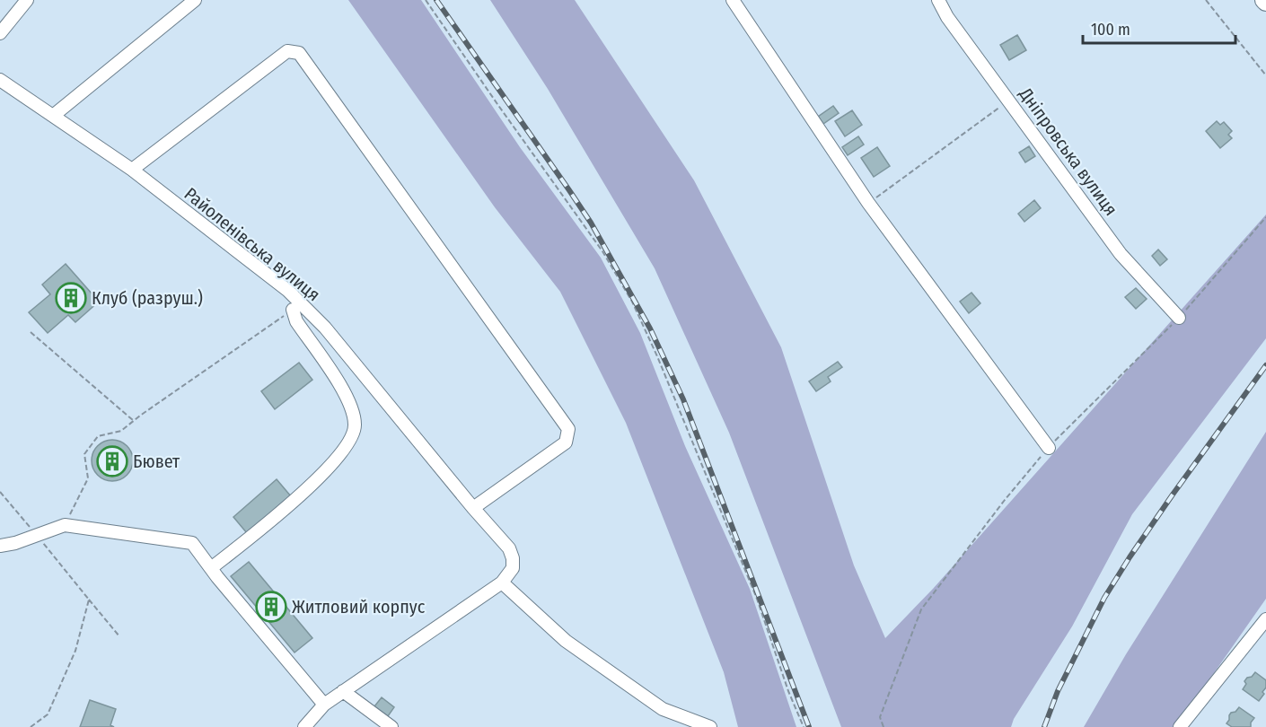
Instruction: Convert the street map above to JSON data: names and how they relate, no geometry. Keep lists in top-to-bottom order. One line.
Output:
{"streets":{"street":["Дніпровська вулиця","Райоленівська вулиця"]},"places":{"building":["Клуб (разруш.)","Бювет","Житловий корпус"]},"scale_bar":"100 m"}
